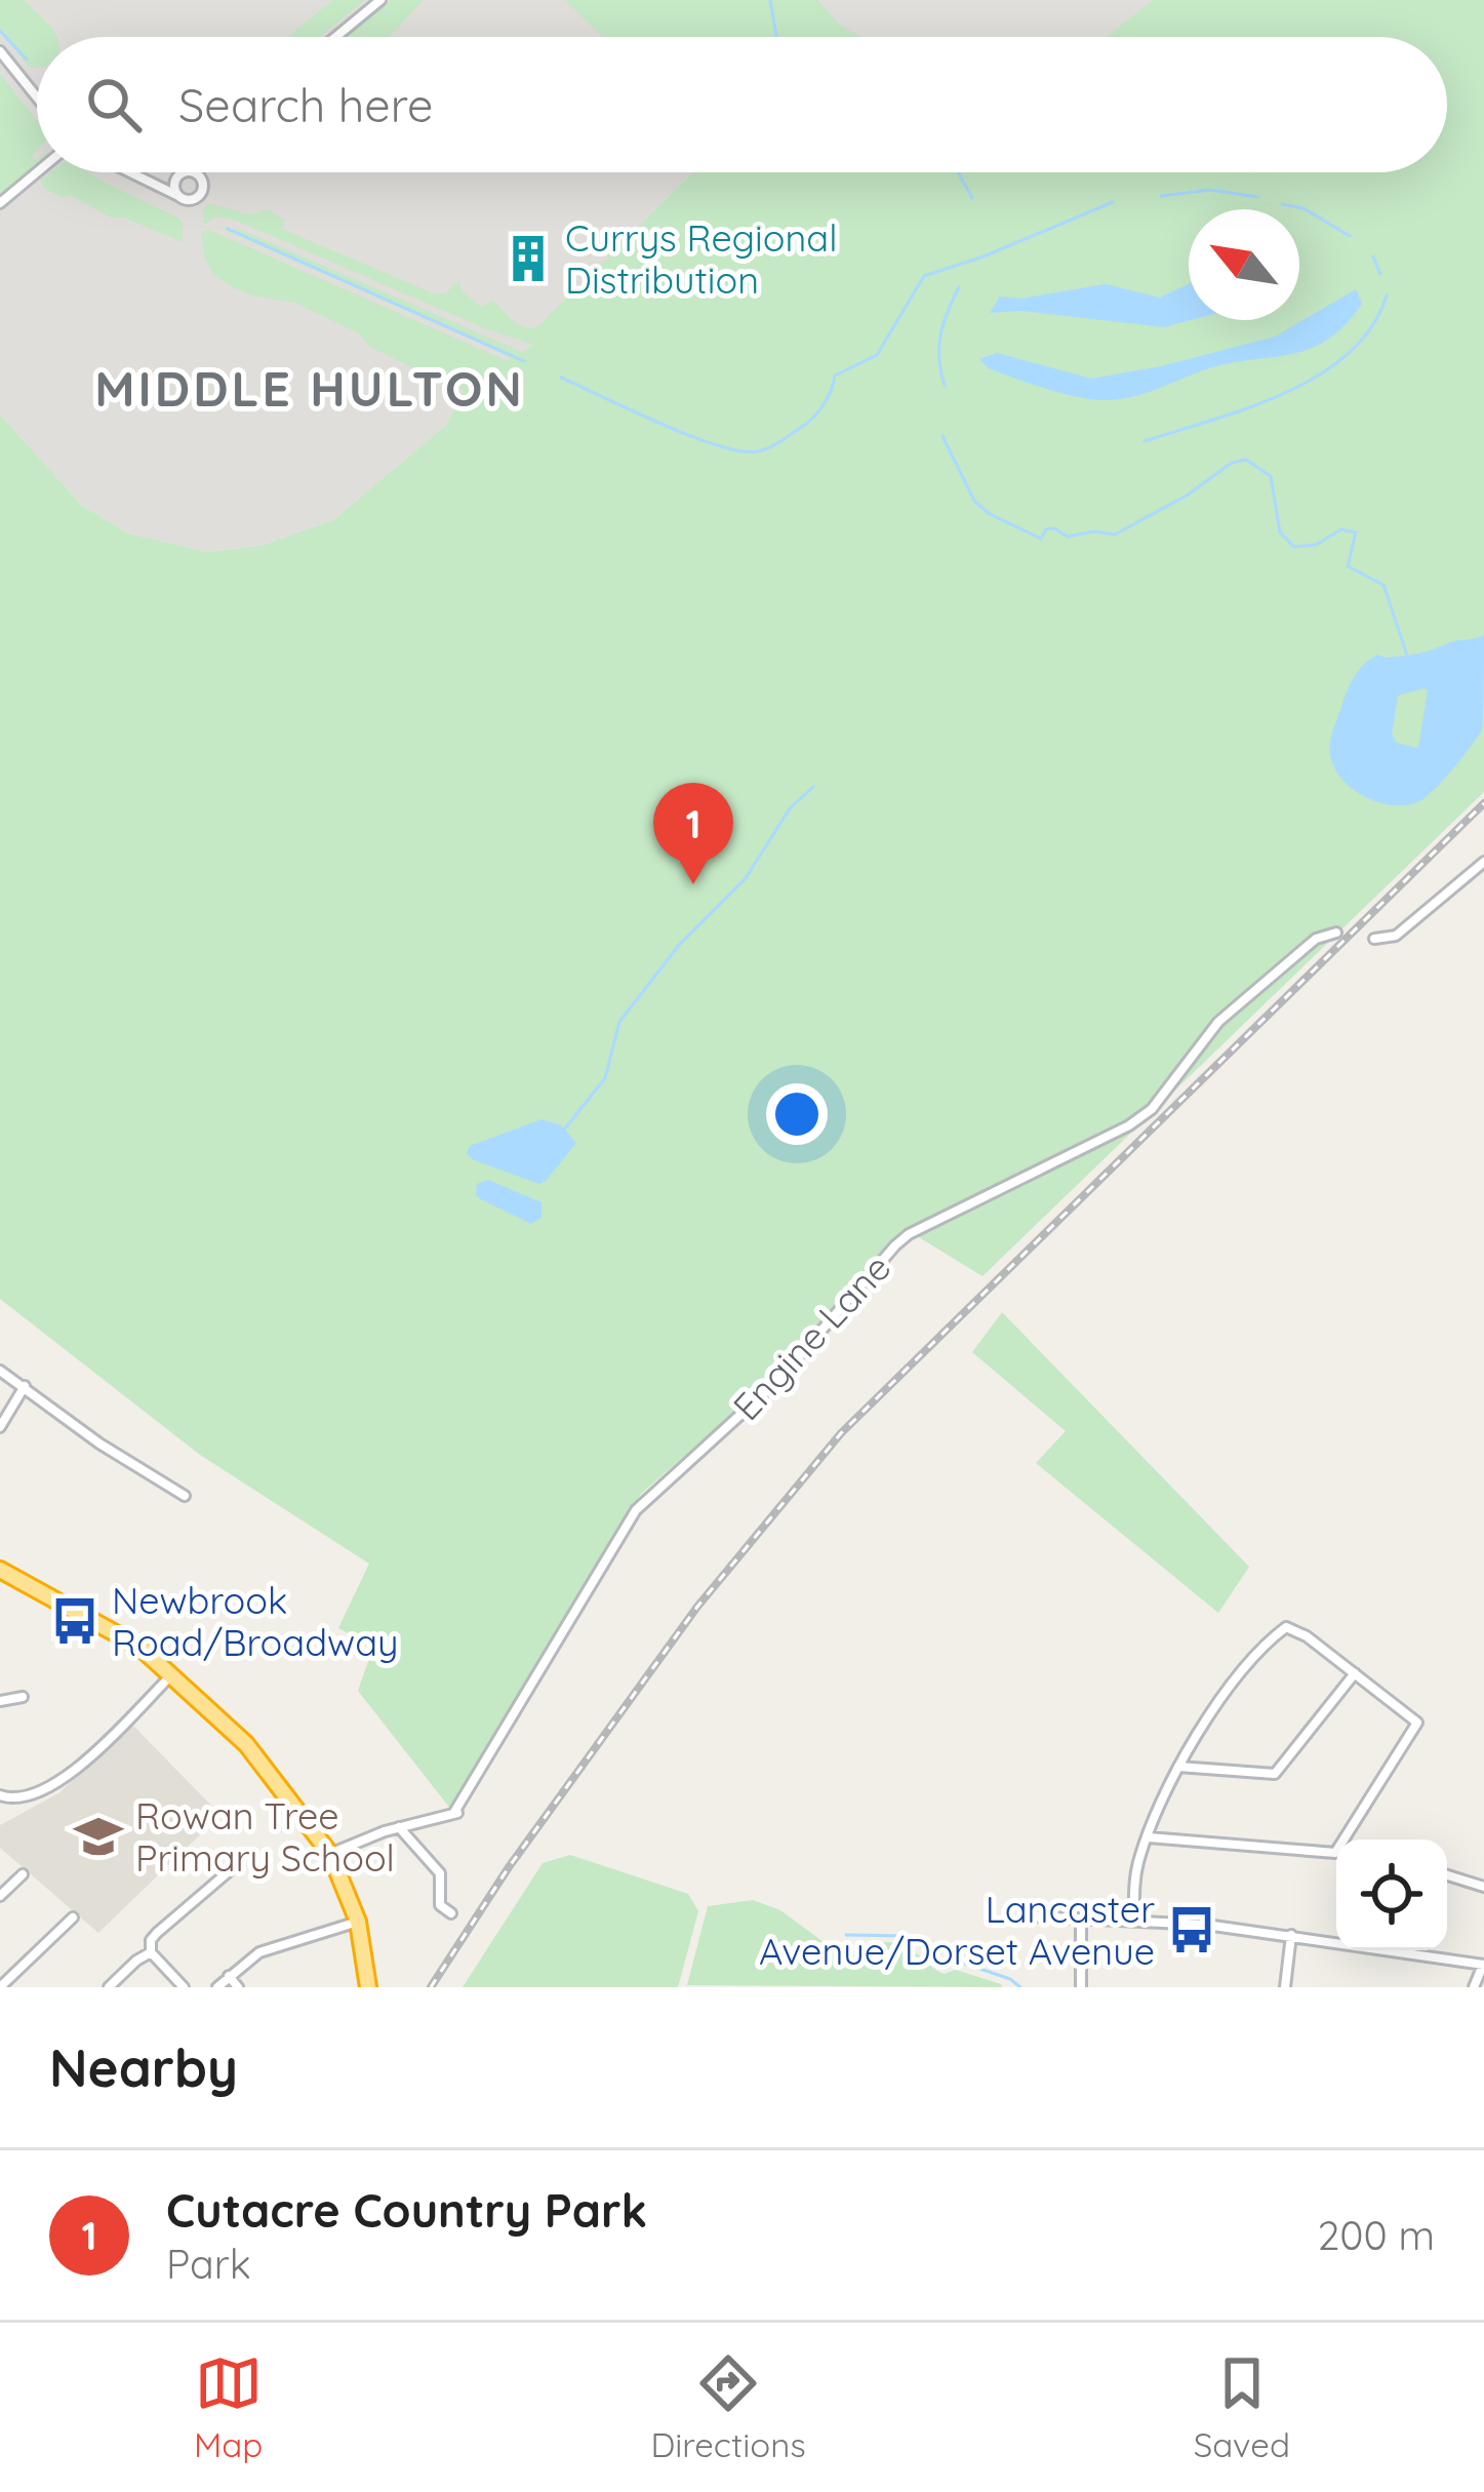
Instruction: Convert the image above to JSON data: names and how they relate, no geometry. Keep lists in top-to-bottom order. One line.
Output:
{"streets":{"street":["Engine Lane"]},"districts":["MIDDLE HULTON"],"places":{"building":["Currys Regional Distribution"],"bus stop":["Newbrook Road/Broadway","Lancaster Avenue/Dorset Avenue"],"school or university":["Rowan Tree Primary School"]},"north":"top left","page":{"search":"Search here","pins":"1","heading":"Nearby","list":[{"mark":"1","name":"Cutacre Country Park","note":"Park","value":"200 m"}],"nav":["Map","Directions","Saved"]}}
